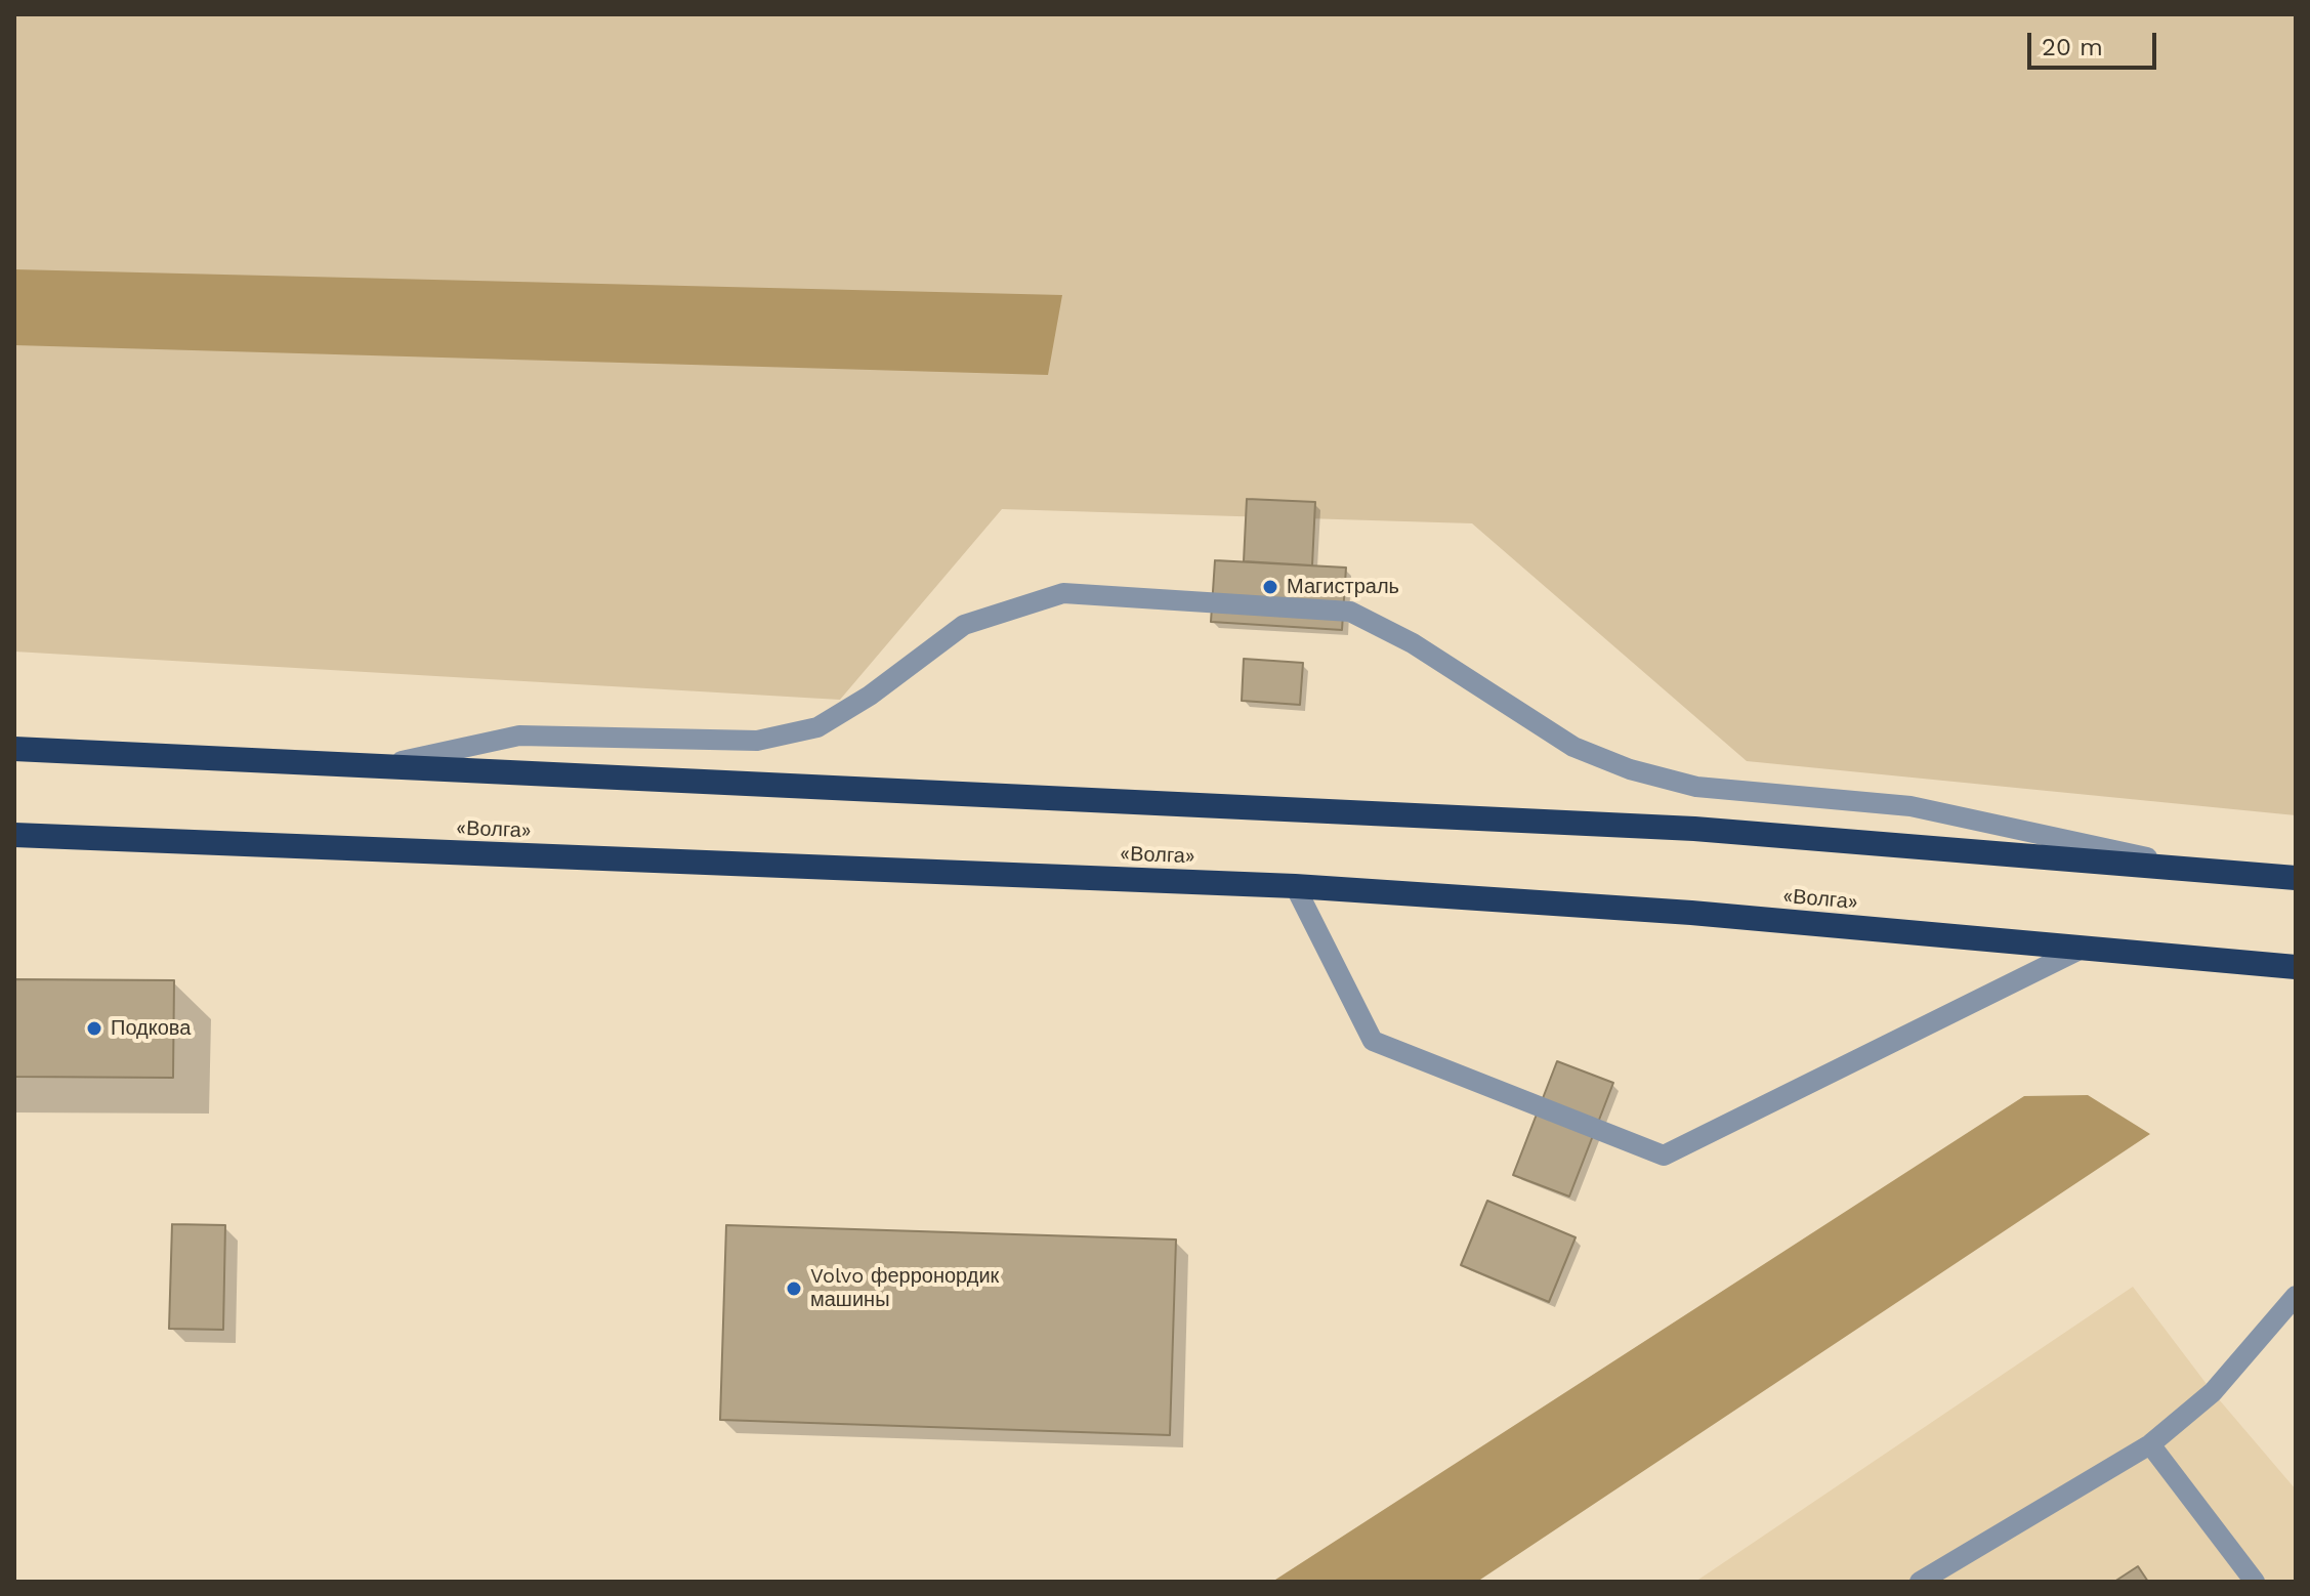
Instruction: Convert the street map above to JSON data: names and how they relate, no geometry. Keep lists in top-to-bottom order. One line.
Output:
{"streets":{"highway":["«Волга»"]},"places":["Магистраль","Подкова","Volvo ферронордик машины"],"scale_bar":"20 m"}
